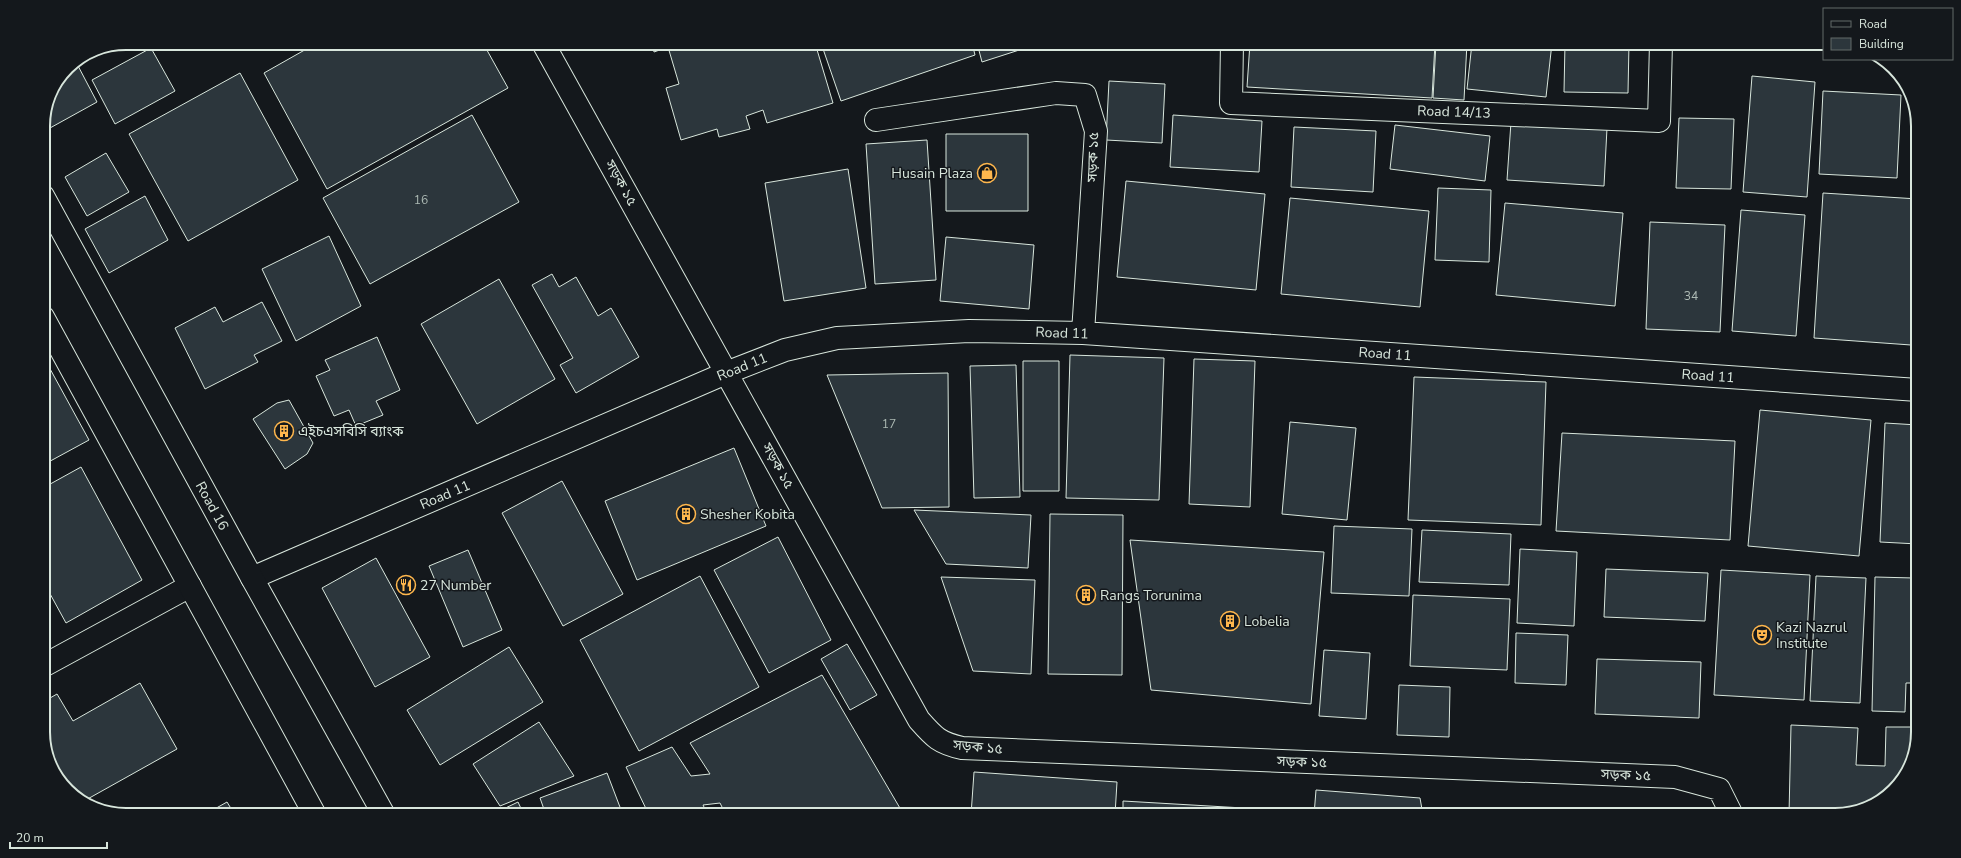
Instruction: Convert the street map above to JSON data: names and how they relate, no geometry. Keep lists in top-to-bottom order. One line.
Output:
{"streets":{"street":["Road 14/13","সড়ক ১৫","Road 11","Road 16"]},"crossings":[["সড়ক ১৫","Road 11"],["Road 11","Road 16"]],"places":{"shop":["Husain Plaza"],"building":["এইচএসবিসি ব্যাংক","Shesher Kobita","Rangs Torunima","Lobelia"],"restaurant":["27 Number"],"theatre":["Kazi Nazrul Institute"]},"house_numbers":["16","34","17"],"legend":["Road","Building"],"scale_bar":"20 m"}
